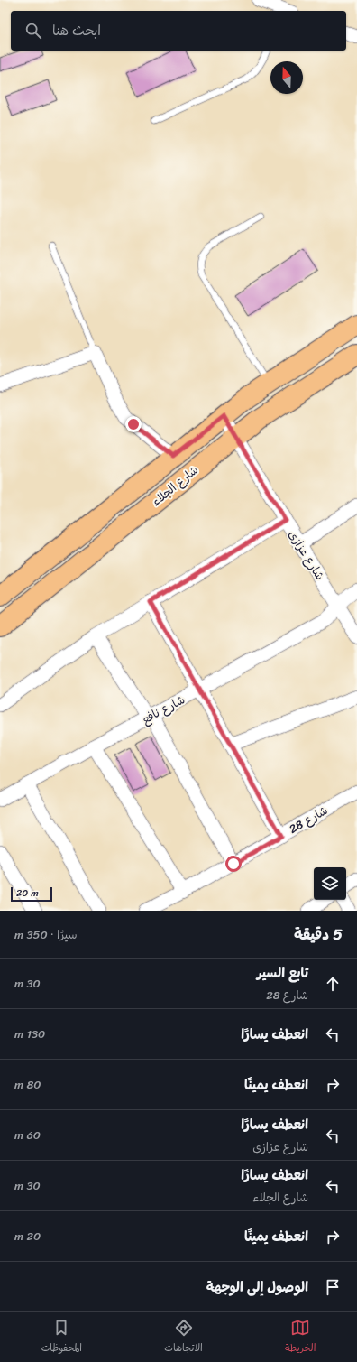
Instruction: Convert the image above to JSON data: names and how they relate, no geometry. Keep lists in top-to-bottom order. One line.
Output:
{"streets":{"main road":["شارع الجلاء"],"street":["شارع عزازى","شارع نافع","شارع 28"]},"crossings":[["شارع الجلاء","شارع عزازى"],["شارع عزازى","شارع نافع"]],"scale_bar":"20 m","north":"top","page":{"search":"ابحث هنا","scale":"20 m","heading":["5 دقيقة","سيرًا · 350 m"],"list":[["تابع السير","شارع 28","30 m"],["انعطف يسارًا","130 m"],["انعطف يمينًا","80 m"],["انعطف يسارًا","شارع عزازى","60 m"],["انعطف يسارًا","شارع الجلاء","30 m"],["انعطف يمينًا","20 m"],"الوصول إلى الوجهة"],"nav":["الخريطة","الاتجاهات","المحفوظات"]}}
